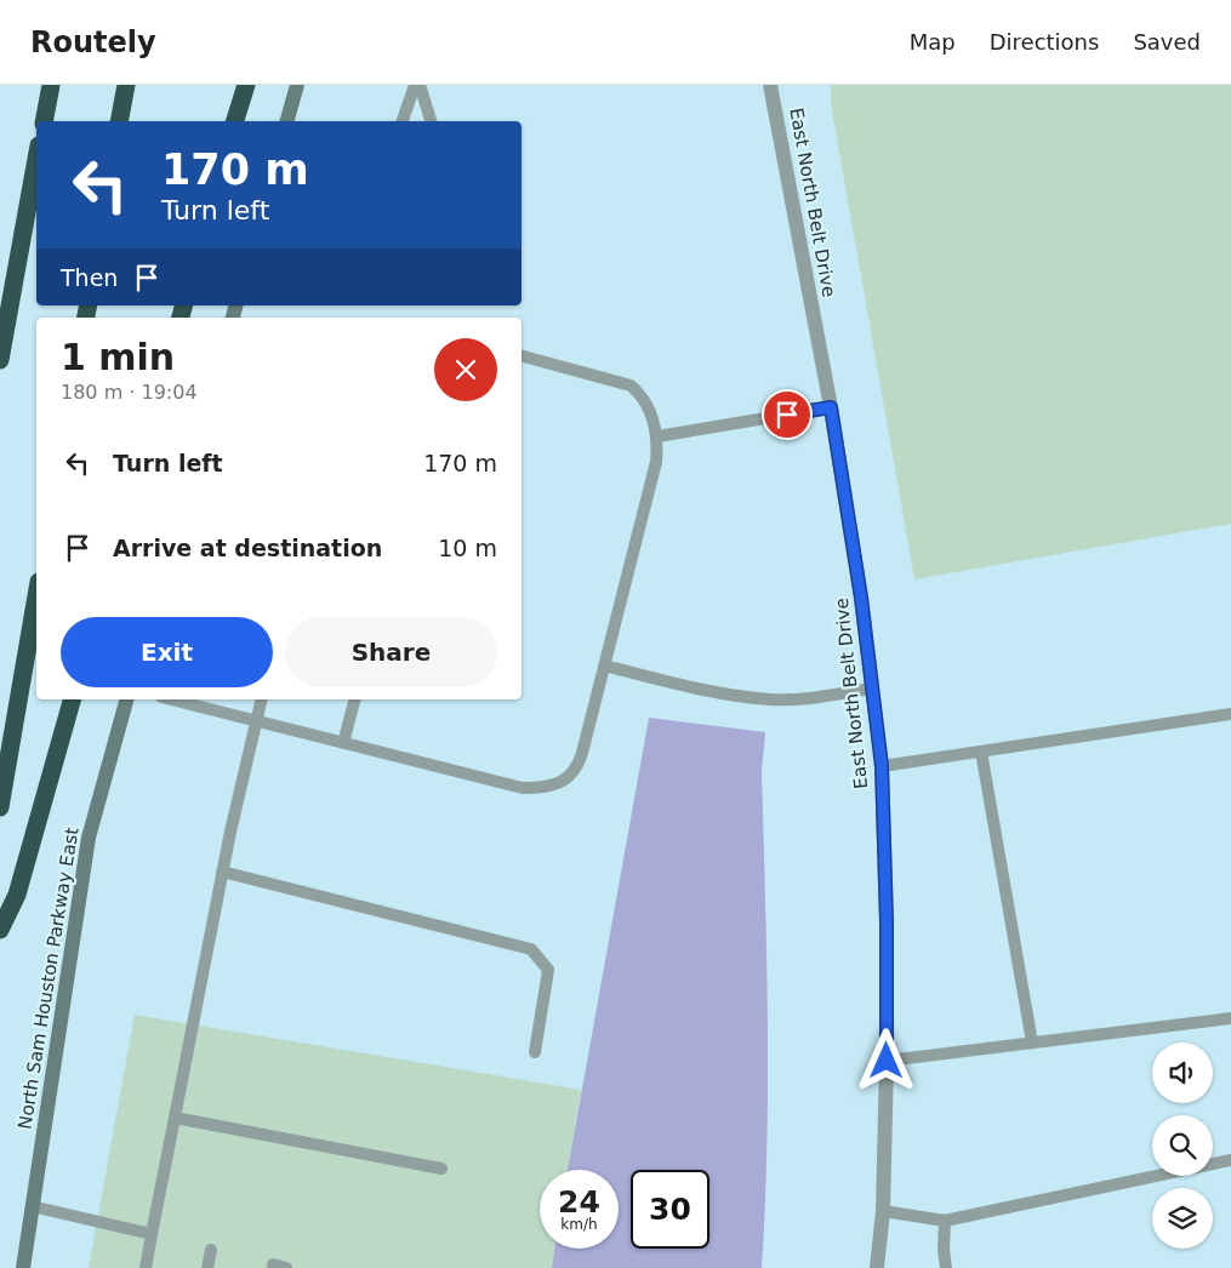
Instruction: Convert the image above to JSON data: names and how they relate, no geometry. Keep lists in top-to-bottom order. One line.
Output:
{"streets":{"main road":["North Sam Houston Parkway East"],"street":["East North Belt Drive"]},"page":{"header":"Routely","nav":["Map","Directions","Saved"],"turn":["170 m","Turn left"],"then":"Then","heading":["1 min","180 m · 19:04"],"list":[{"name":"Turn left","value":"170 m"},{"name":"Arrive at destination","value":"10 m"}],"buttons":["Exit","Share"],"speed":"24 km/h","limit":"30"}}
